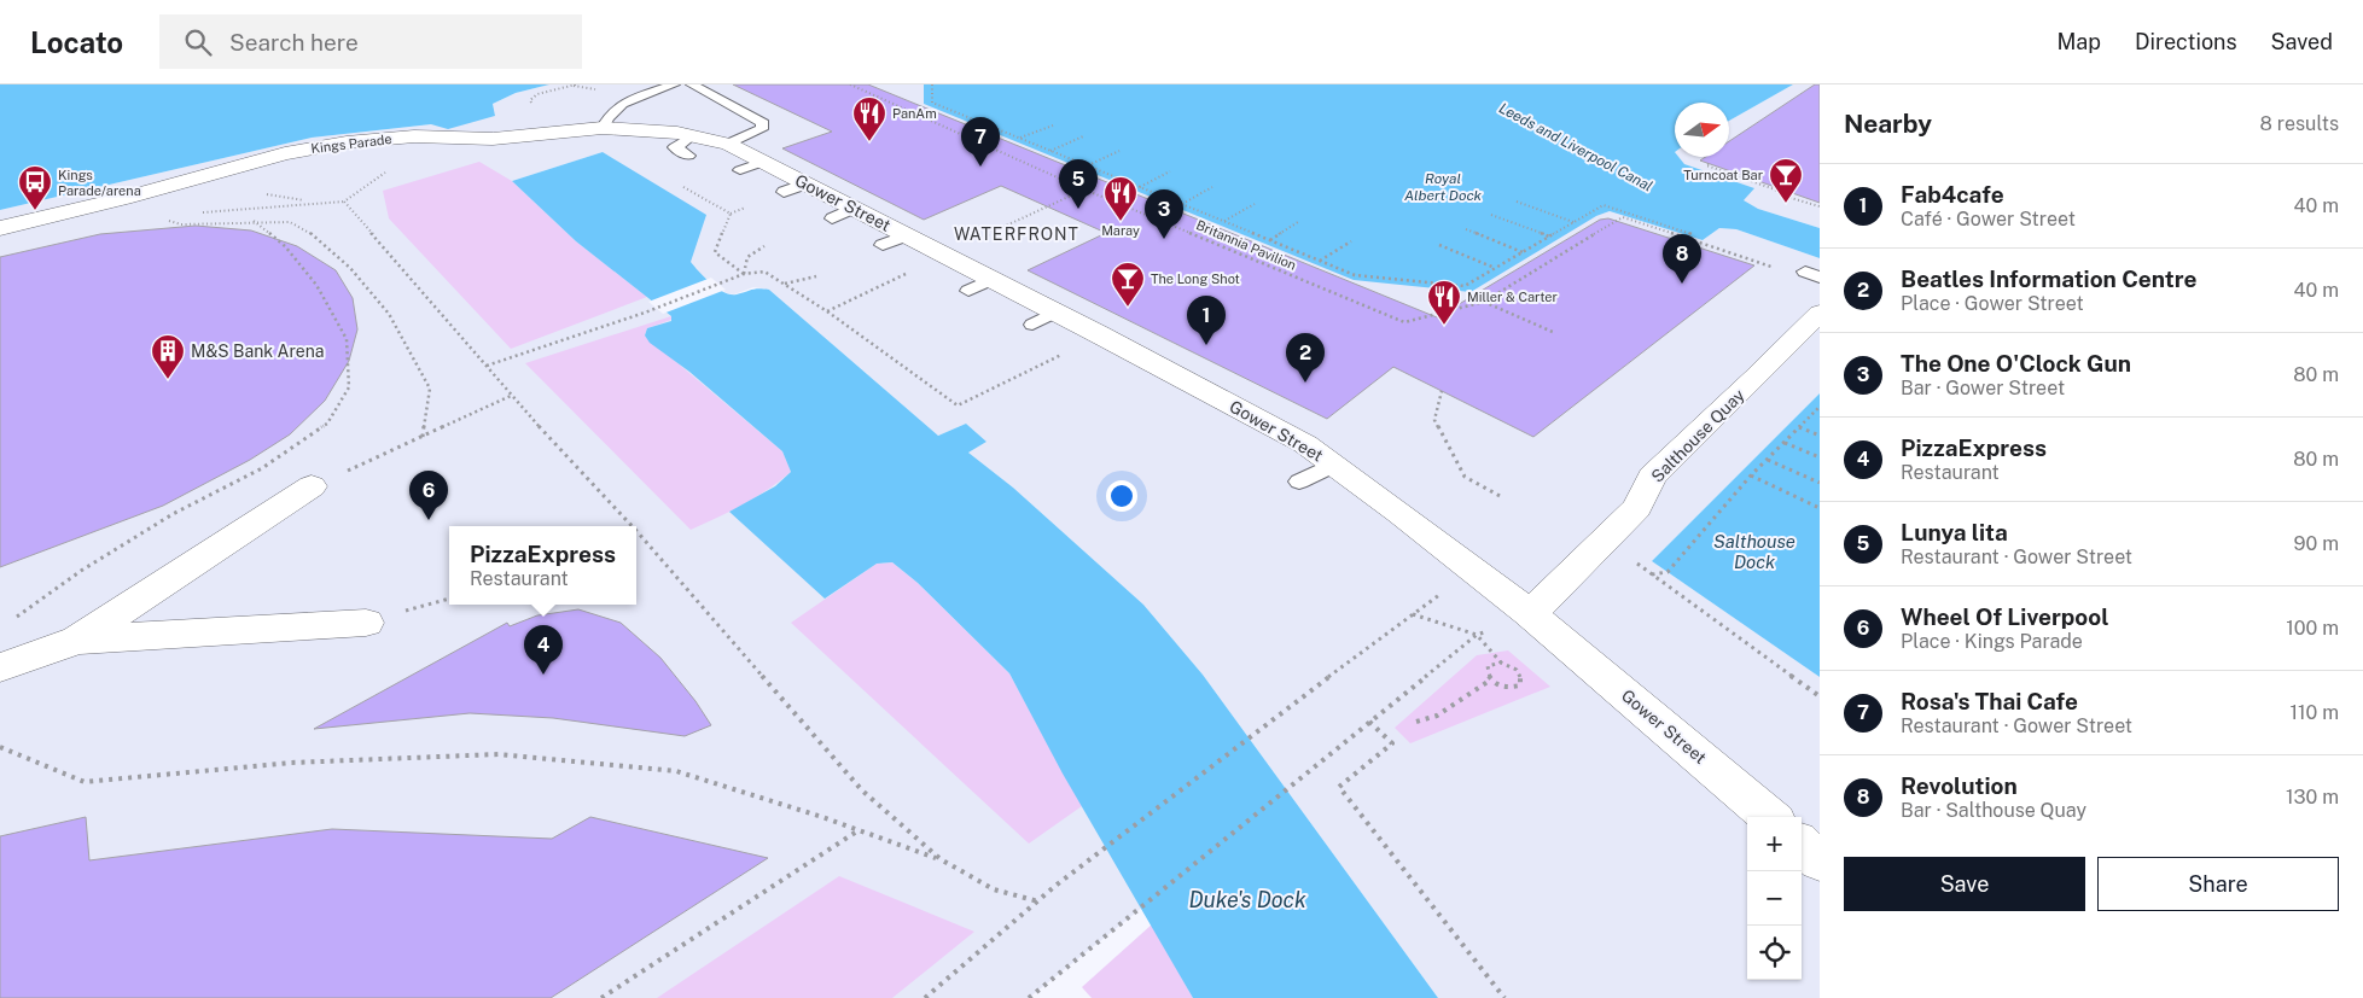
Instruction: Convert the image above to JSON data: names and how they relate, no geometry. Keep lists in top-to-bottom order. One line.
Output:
{"streets":{"street":["Kings Parade","Gower Street","Salthouse Quay"],"path":["Britannia Pavilion"]},"crossings":[["Kings Parade","Gower Street"],["Gower Street","Salthouse Quay"]],"districts":["WATERFRONT"],"water":["Leeds and Liverpool Canal","Royal Albert Dock","Salthouse Dock","Duke's Dock"],"places":{"restaurant":["PanAm","Maray","Miller & Carter"],"bar":["Turncoat Bar","The Long Shot"],"bus stop":["Kings Parade/arena"],"building":["M&S Bank Arena"]},"north":"right","page":{"header":"Locato","search":"Search here","nav":["Map","Directions","Saved"],"heading":["Nearby","8 results"],"pins":["7","5","3","8","1","2","6","4"],"list":[{"mark":"1","name":"Fab4cafe","note":"Café · Gower Street","value":"40 m"},{"mark":"2","name":"Beatles Information Centre","note":"Place · Gower Street","value":"40 m"},{"mark":"3","name":"The One O'Clock Gun","note":"Bar · Gower Street","value":"80 m"},{"mark":"4","name":"PizzaExpress","note":"Restaurant","value":"80 m"},{"mark":"5","name":"Lunya lita","note":"Restaurant · Gower Street","value":"90 m"},{"mark":"6","name":"Wheel Of Liverpool","note":"Place · Kings Parade","value":"100 m"},{"mark":"7","name":"Rosa's Thai Cafe","note":"Restaurant · Gower Street","value":"110 m"},{"mark":"8","name":"Revolution","note":"Bar · Salthouse Quay","value":"130 m"}],"popup":["PizzaExpress","Restaurant"],"map_buttons":["+","−"],"buttons":["Save","Share"]}}
